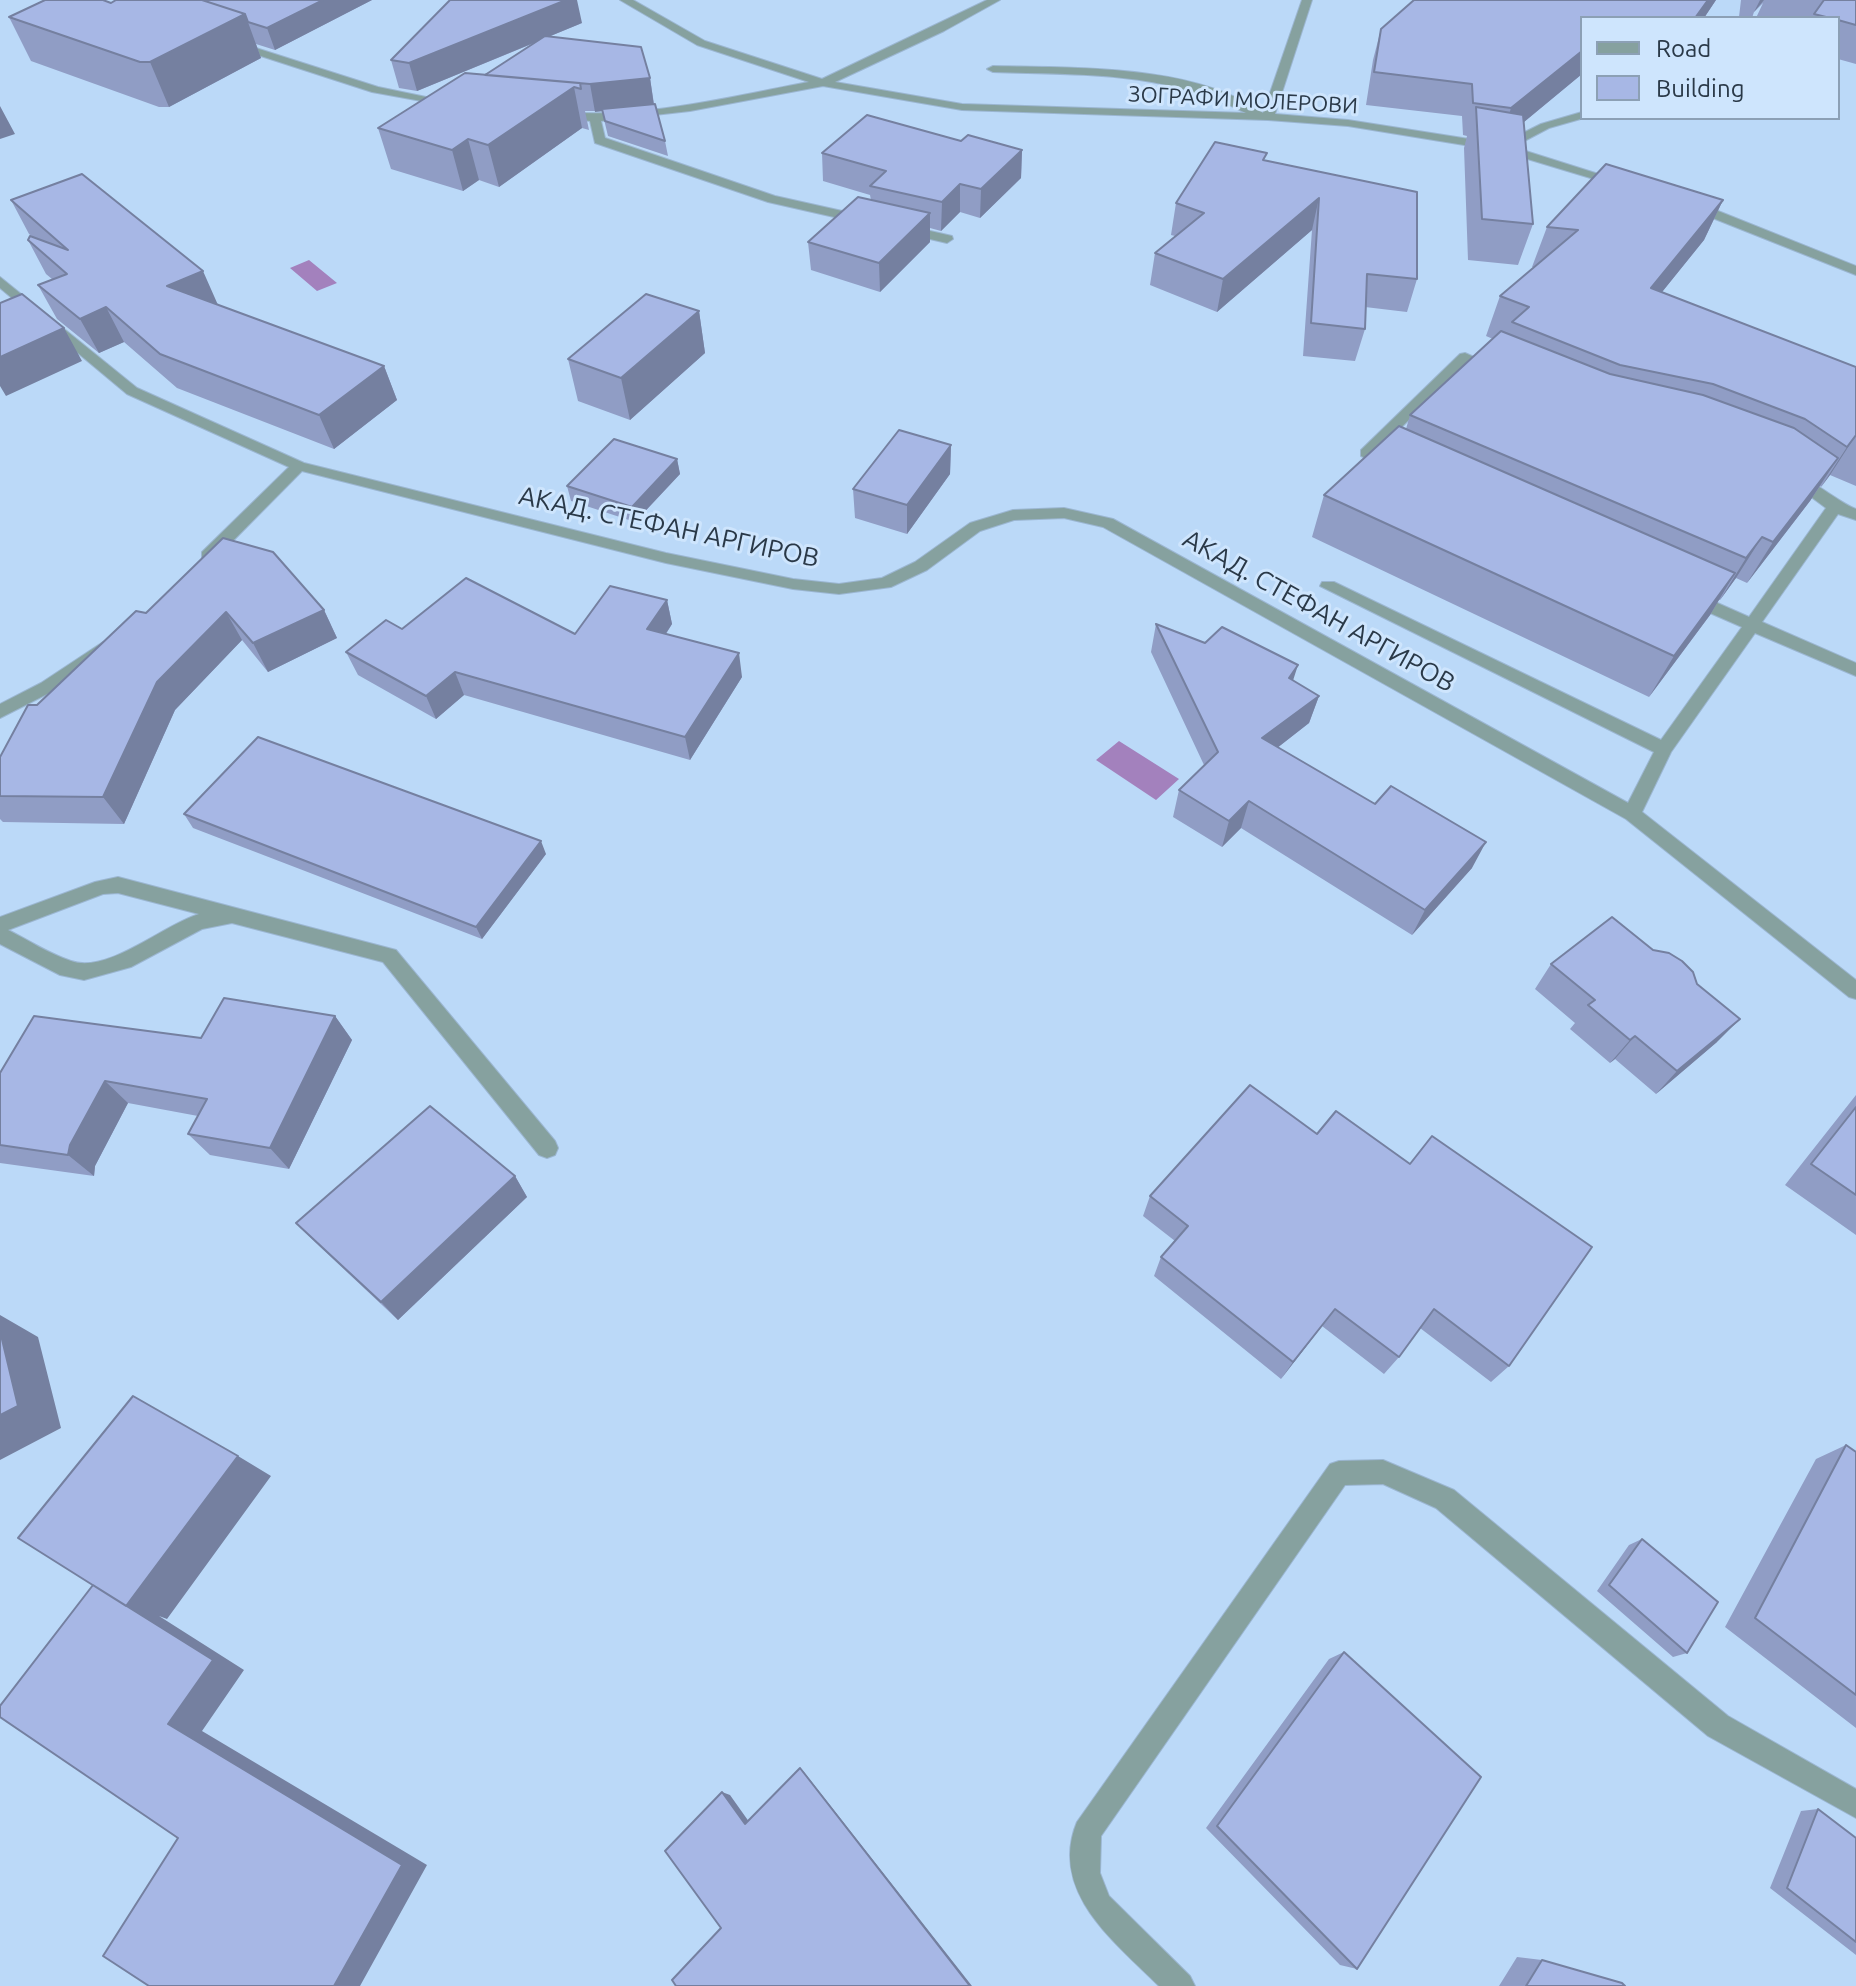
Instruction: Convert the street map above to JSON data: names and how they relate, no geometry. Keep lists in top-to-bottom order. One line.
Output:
{"streets":{"street":["ЗОГРАФИ МОЛЕРОВИ","АКАД. СТЕФАН АРГИРОВ"]},"legend":["Road","Building"]}
